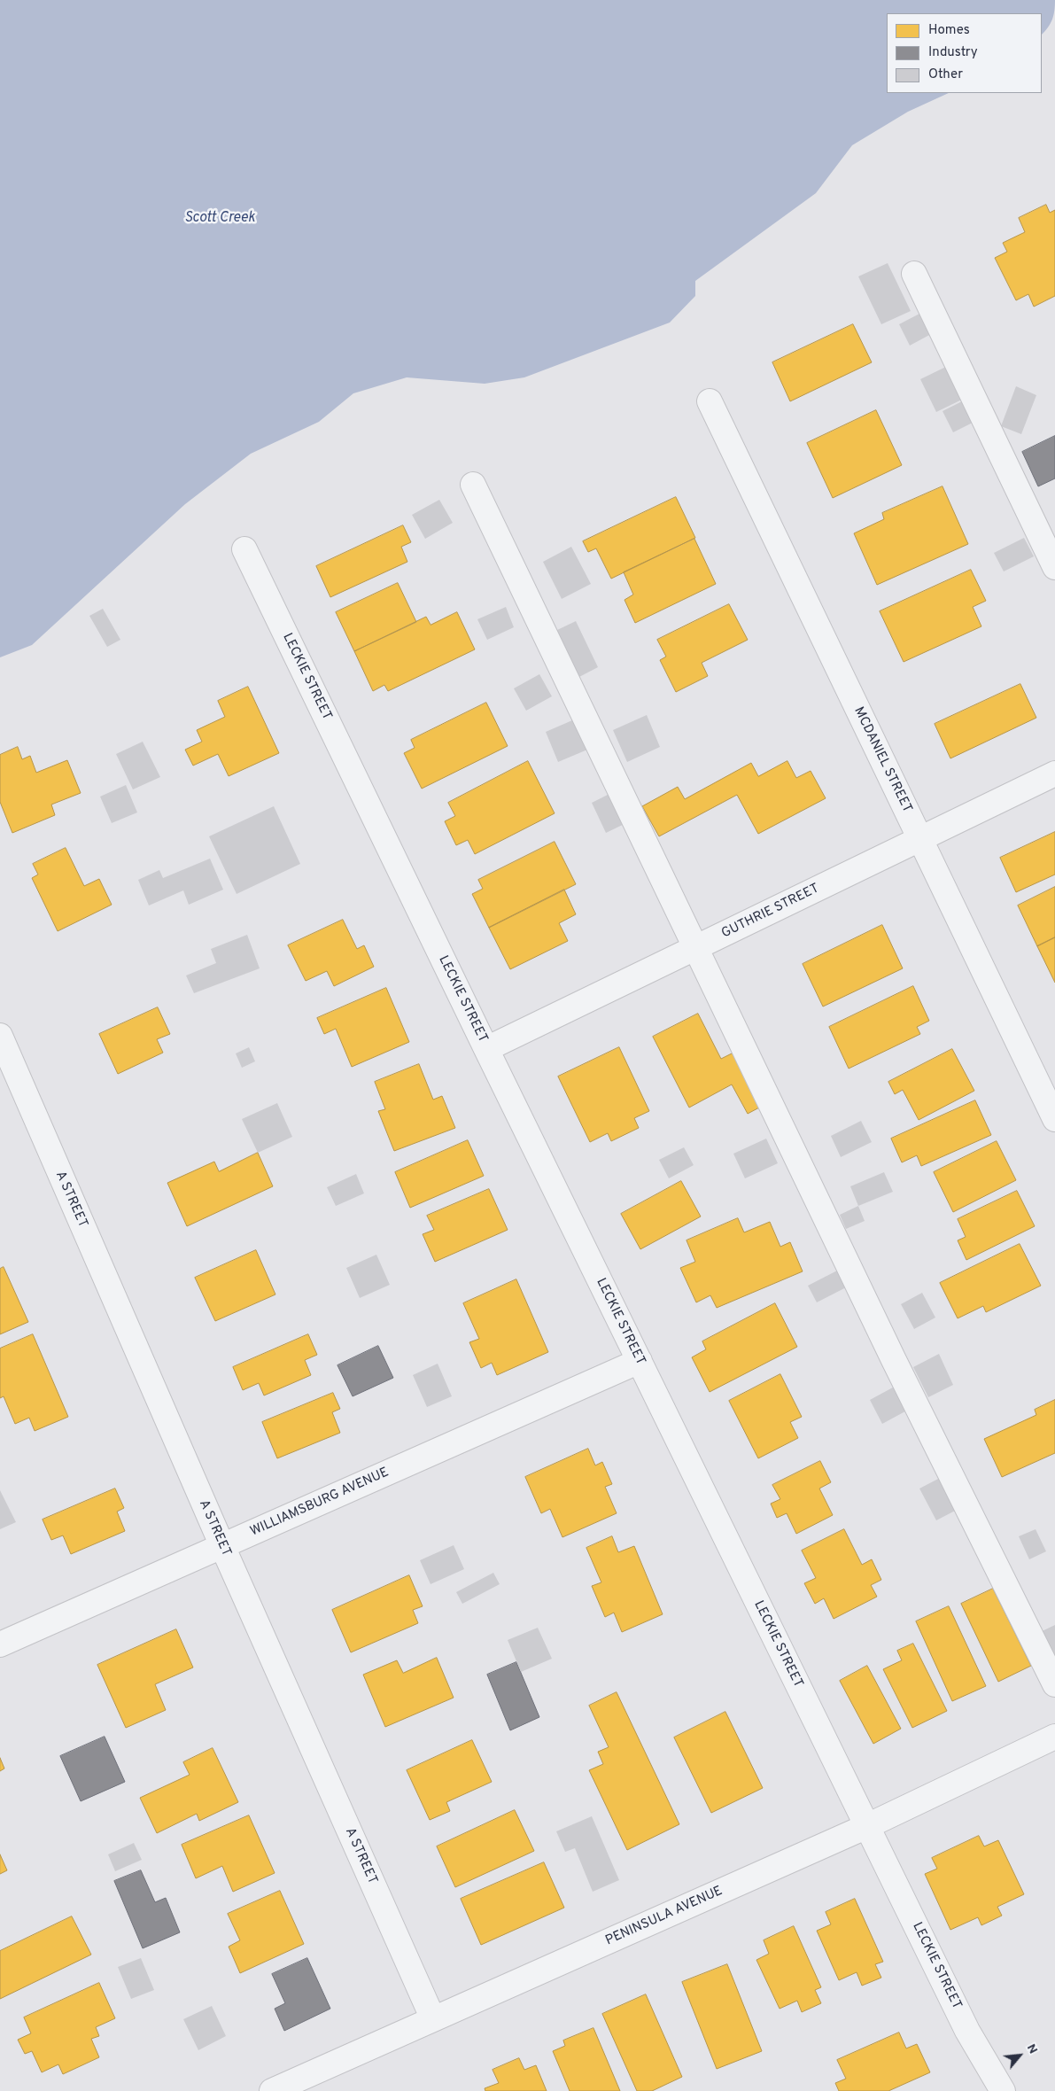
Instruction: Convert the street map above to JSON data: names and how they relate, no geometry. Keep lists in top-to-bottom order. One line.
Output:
{"streets":{"street":["LECKIE STREET","MCDANIEL STREET","GUTHRIE STREET","A STREET","WILLIAMSBURG AVENUE","PENINSULA AVENUE"]},"crossings":[["LECKIE STREET","GUTHRIE STREET"],["LECKIE STREET","WILLIAMSBURG AVENUE"],["LECKIE STREET","PENINSULA AVENUE"],["MCDANIEL STREET","GUTHRIE STREET"],["A STREET","WILLIAMSBURG AVENUE"],["A STREET","PENINSULA AVENUE"]],"water":["Scott Creek"],"legend":["Homes","Industry","Other"],"north":"top right"}
